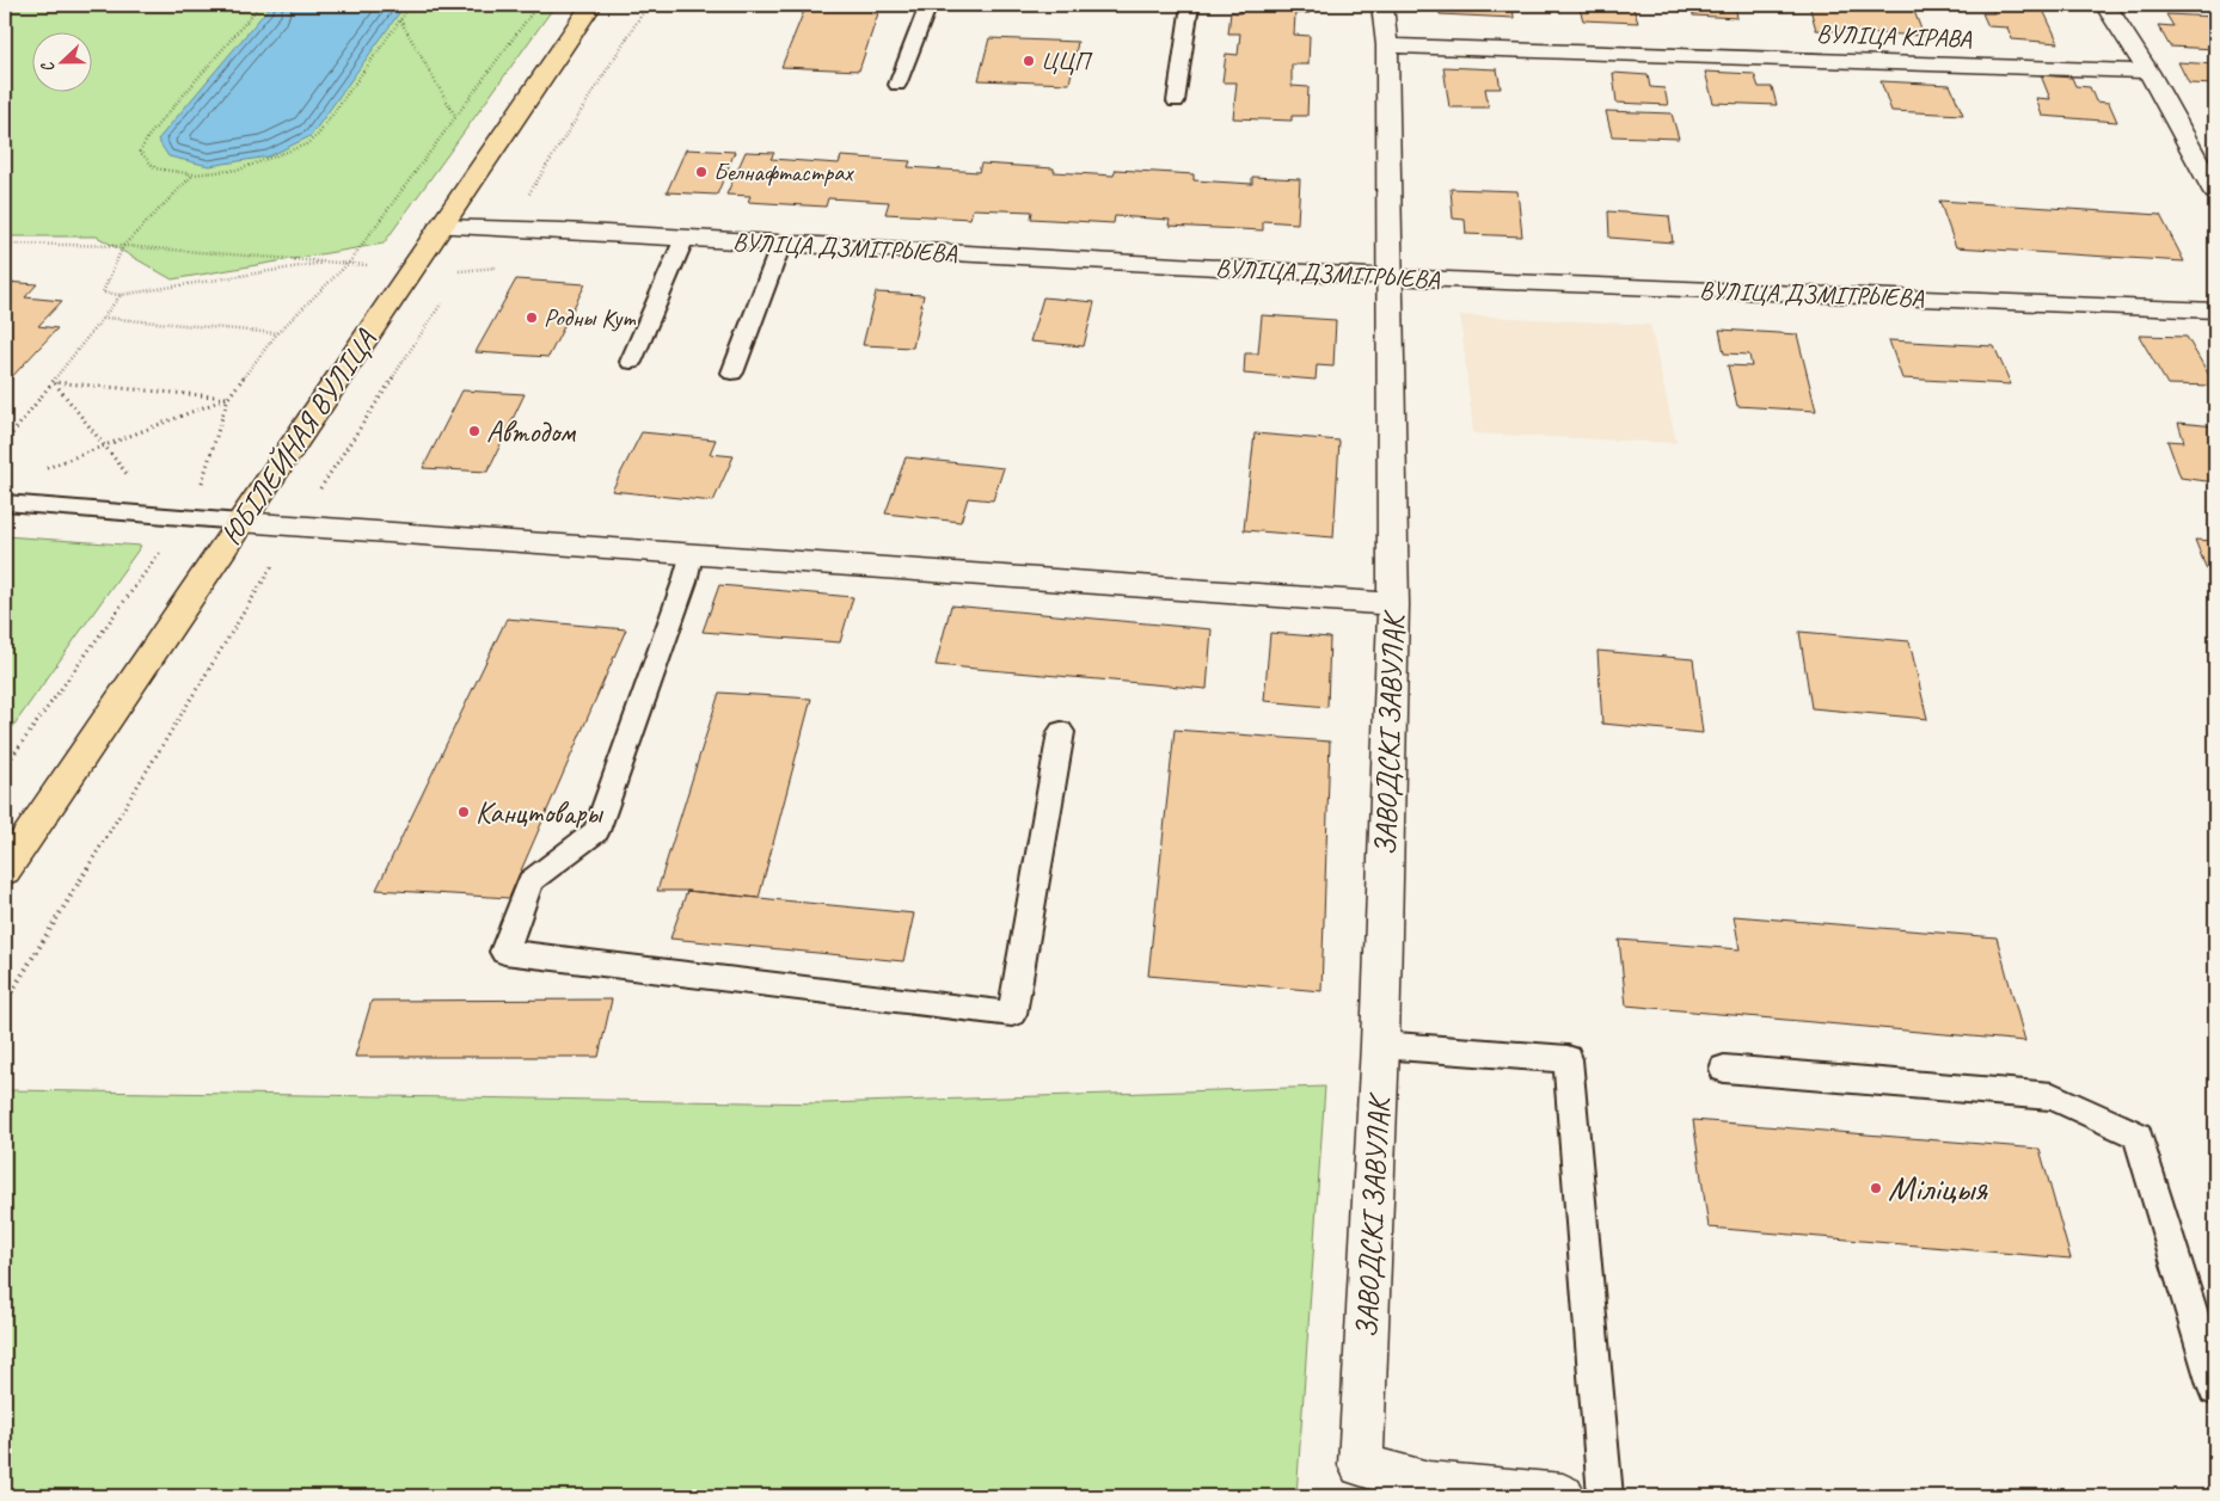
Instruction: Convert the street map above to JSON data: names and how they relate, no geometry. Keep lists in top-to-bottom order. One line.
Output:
{"streets":{"main road":["ЮБІЛЕЙНАЯ ВУЛІЦА"],"street":["ВУЛІЦА КІРАВА","ВУЛІЦА ДЗМІТРЫЕВА","ЗАВОДСКІ ЗАВУЛАК"]},"crossings":[["ВУЛІЦА КІРАВА","ЗАВОДСКІ ЗАВУЛАК"],["ВУЛІЦА ДЗМІТРЫЕВА","ЮБІЛЕЙНАЯ ВУЛІЦА"],["ВУЛІЦА ДЗМІТРЫЕВА","ЗАВОДСКІ ЗАВУЛАК"]],"places":["ЦЦП","Белнафтастрах","Родны Кут","Автодом","Канцтовары","Міліцыя"],"north":"left"}
